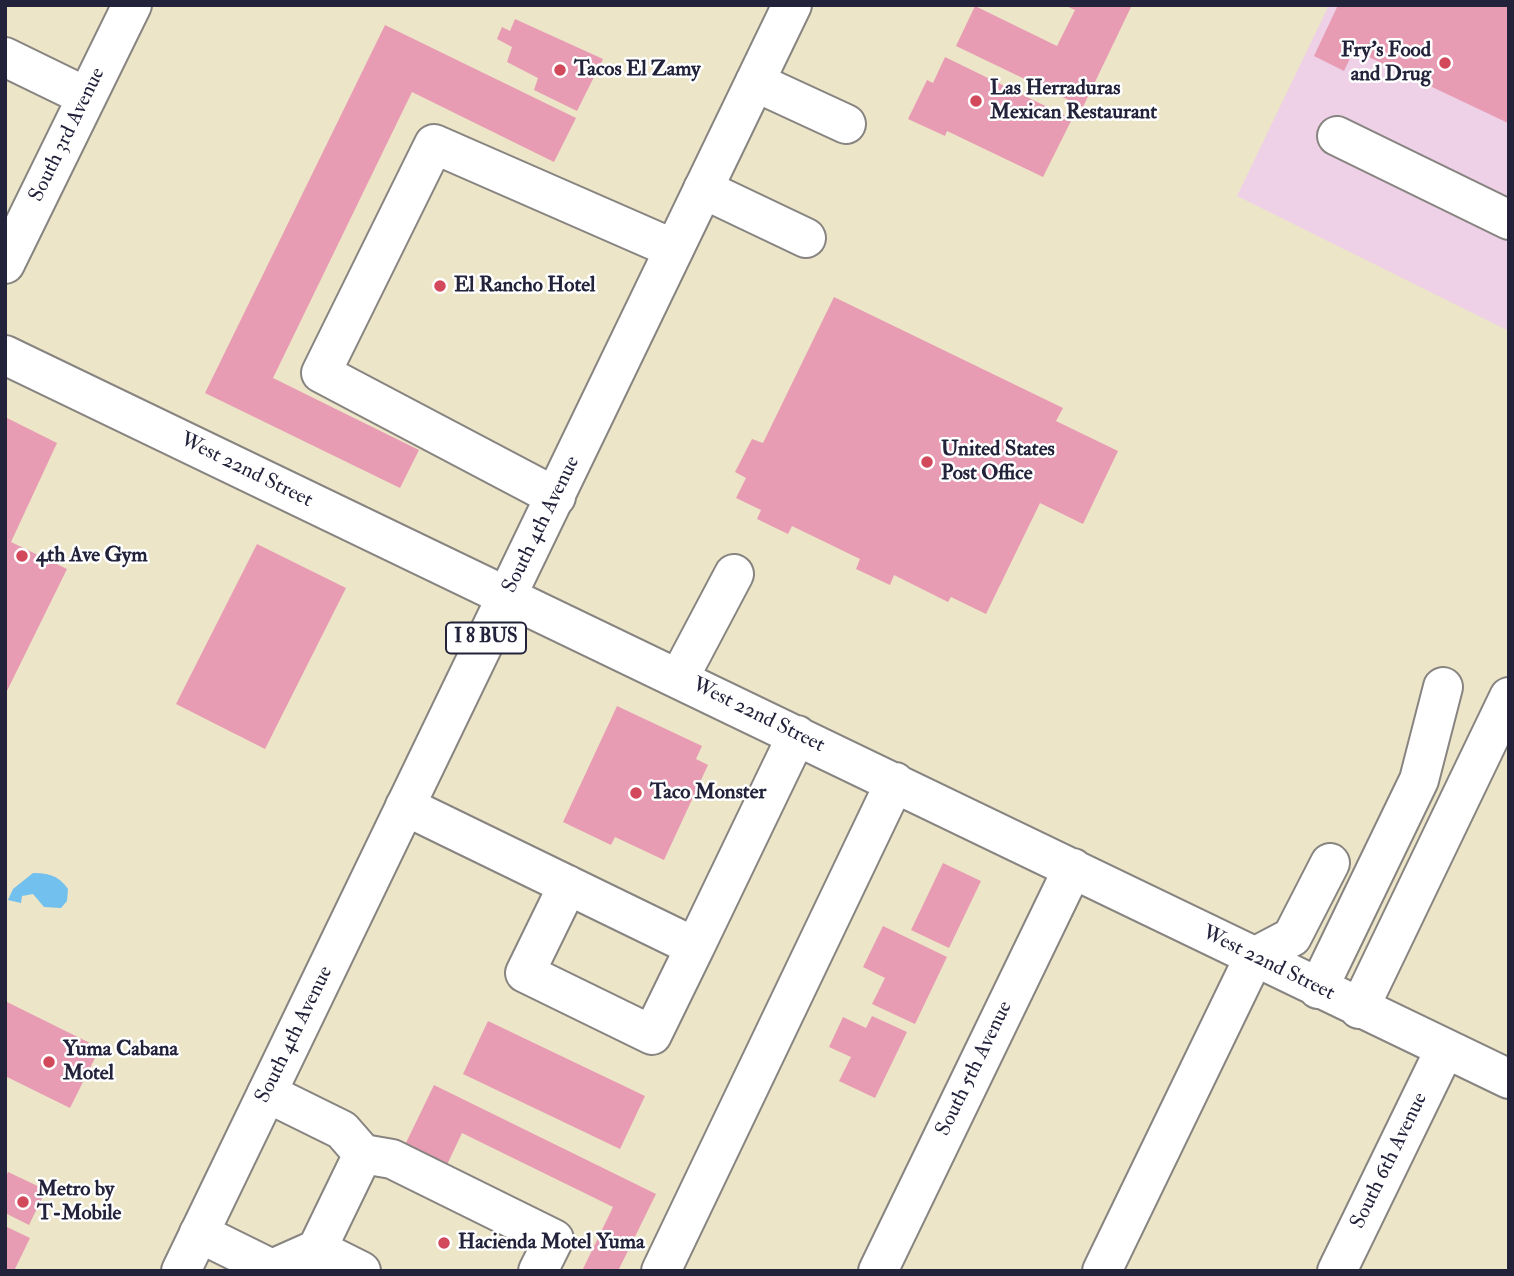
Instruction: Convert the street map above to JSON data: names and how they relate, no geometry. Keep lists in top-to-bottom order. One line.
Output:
{"streets":{"street":["South 3rd Avenue","West 22nd Street","South 4th Avenue","I 8 BUS","South 5th Avenue","South 6th Avenue"]},"crossings":[["West 22nd Street","South 4th Avenue"],["West 22nd Street","South 5th Avenue"],["West 22nd Street","South 6th Avenue"]],"places":["Fry's Food and Drug","Tacos El Zamy","Las Herraduras Mexican Restaurant","El Rancho Hotel","United States Post Office","4th Ave Gym","Taco Monster","Yuma Cabana Motel","Metro by T-Mobile","Hacienda Motel Yuma"]}
